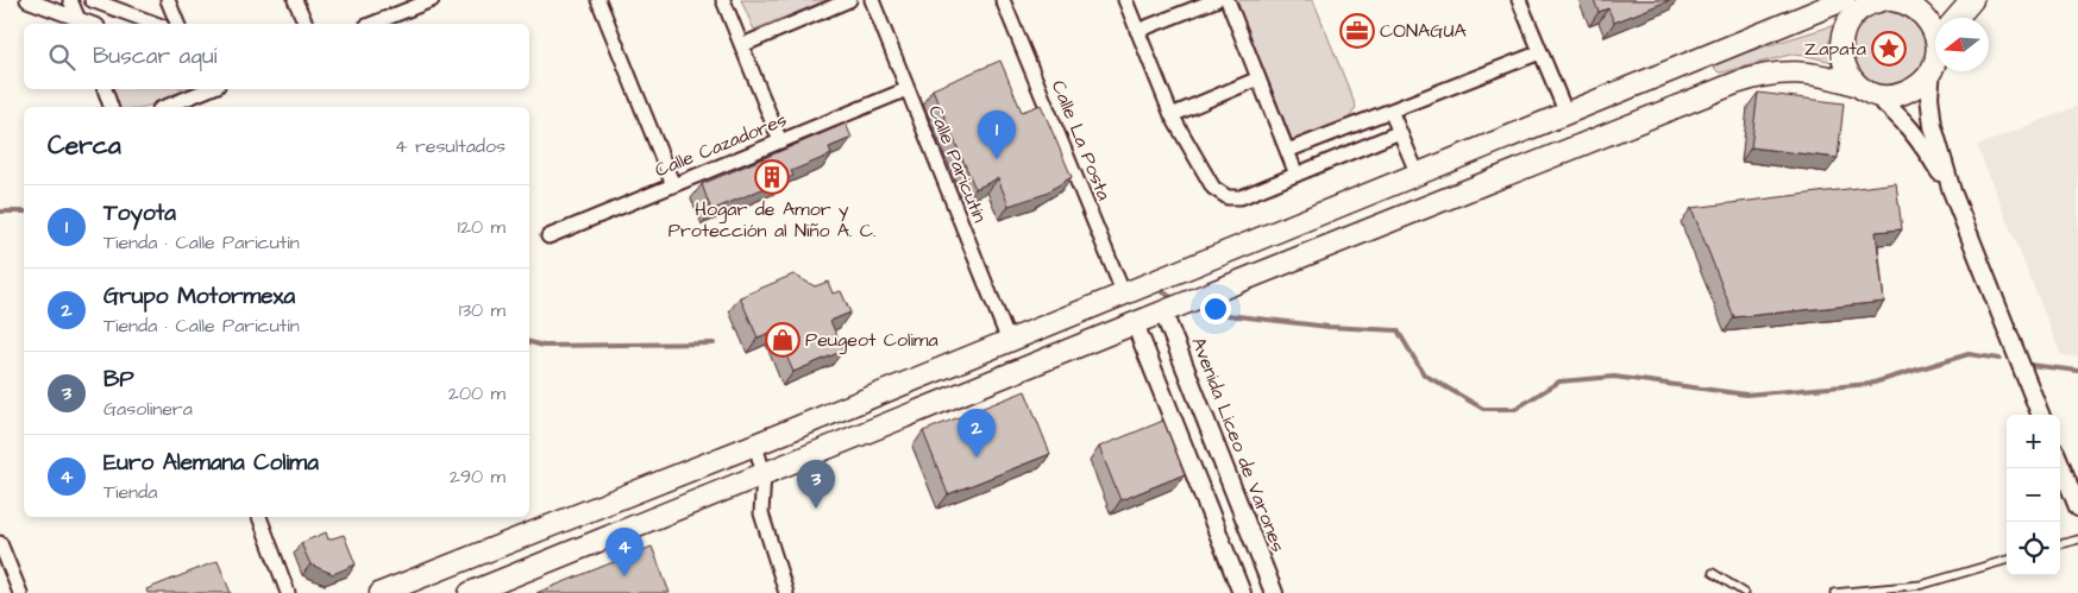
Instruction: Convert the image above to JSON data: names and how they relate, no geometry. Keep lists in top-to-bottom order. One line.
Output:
{"streets":{"street":["Calle La Posta","Calle Cazadores","Calle Paricutín","Avenida Liceo de Varones"]},"crossings":[["Calle Cazadores","Calle Paricutín"]],"places":{"office":["CONAGUA"],"place":["Zapata"],"building":["Hogar de Amor y Protección al Niño A. C."],"shop":["Peugeot Colima"]},"north":"left","page":{"search":"Buscar aquí","heading":["Cerca","4 resultados"],"pins":["1","2","3","4"],"list":[{"mark":"1","name":"Toyota","note":"Tienda · Calle Paricutín","value":"120 m"},{"mark":"2","name":"Grupo Motormexa","note":"Tienda · Calle Paricutín","value":"130 m"},{"mark":"3","name":"BP","note":"Gasolinera","value":"200 m"},{"mark":"4","name":"Euro Alemana Colima","note":"Tienda","value":"290 m"}],"map_buttons":["+","−"]}}
